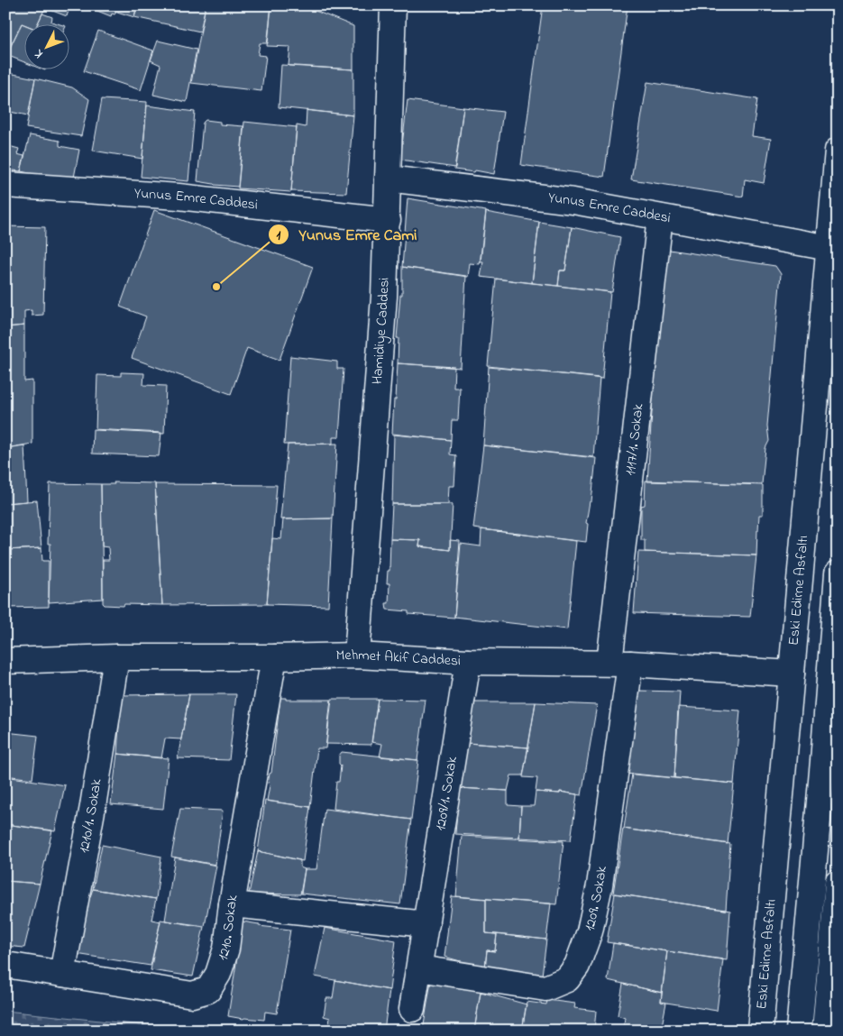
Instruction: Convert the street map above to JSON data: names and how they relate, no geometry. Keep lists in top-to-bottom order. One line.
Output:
{"streets":{"street":["Yunus Emre Caddesi","Hamidiye Caddesi","1117/1. Sokak","Eski Edirne Asfaltı","Mehmet Akif Caddesi","1209/1. Sokak","1210/1. Sokak","1209. Sokak","1210. Sokak"]},"crossings":[["Yunus Emre Caddesi","Hamidiye Caddesi"],["Yunus Emre Caddesi","1117/1. Sokak"],["Yunus Emre Caddesi","Eski Edirne Asfaltı"],["Hamidiye Caddesi","Mehmet Akif Caddesi"],["1117/1. Sokak","Mehmet Akif Caddesi"],["1117/1. Sokak","1209. Sokak"],["Eski Edirne Asfaltı","Mehmet Akif Caddesi"],["Mehmet Akif Caddesi","1209/1. Sokak"],["Mehmet Akif Caddesi","1210/1. Sokak"],["Mehmet Akif Caddesi","1209. Sokak"],["Mehmet Akif Caddesi","1210. Sokak"],["1209/1. Sokak","1209. Sokak"],["1210/1. Sokak","1210. Sokak"]],"places":["Yunus Emre Cami"],"north":"bottom left"}
